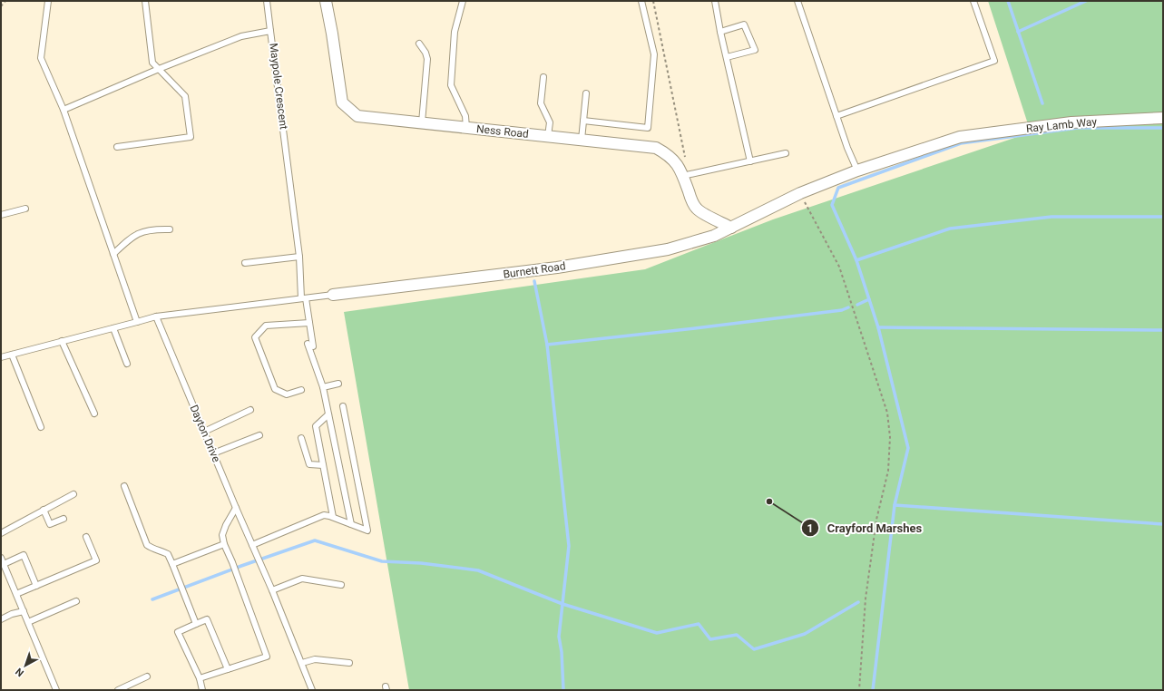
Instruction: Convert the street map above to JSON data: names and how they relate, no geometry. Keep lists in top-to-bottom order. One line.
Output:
{"streets":{"street":["Ray Lamb Way","Ness Road","Burnett Road"],"lane":["Maypole Crescent","Dayton Drive"]},"crossings":[["Ray Lamb Way","Burnett Road"],["Ness Road","Burnett Road"]],"places":["Crayford Marshes"],"north":"bottom left"}
